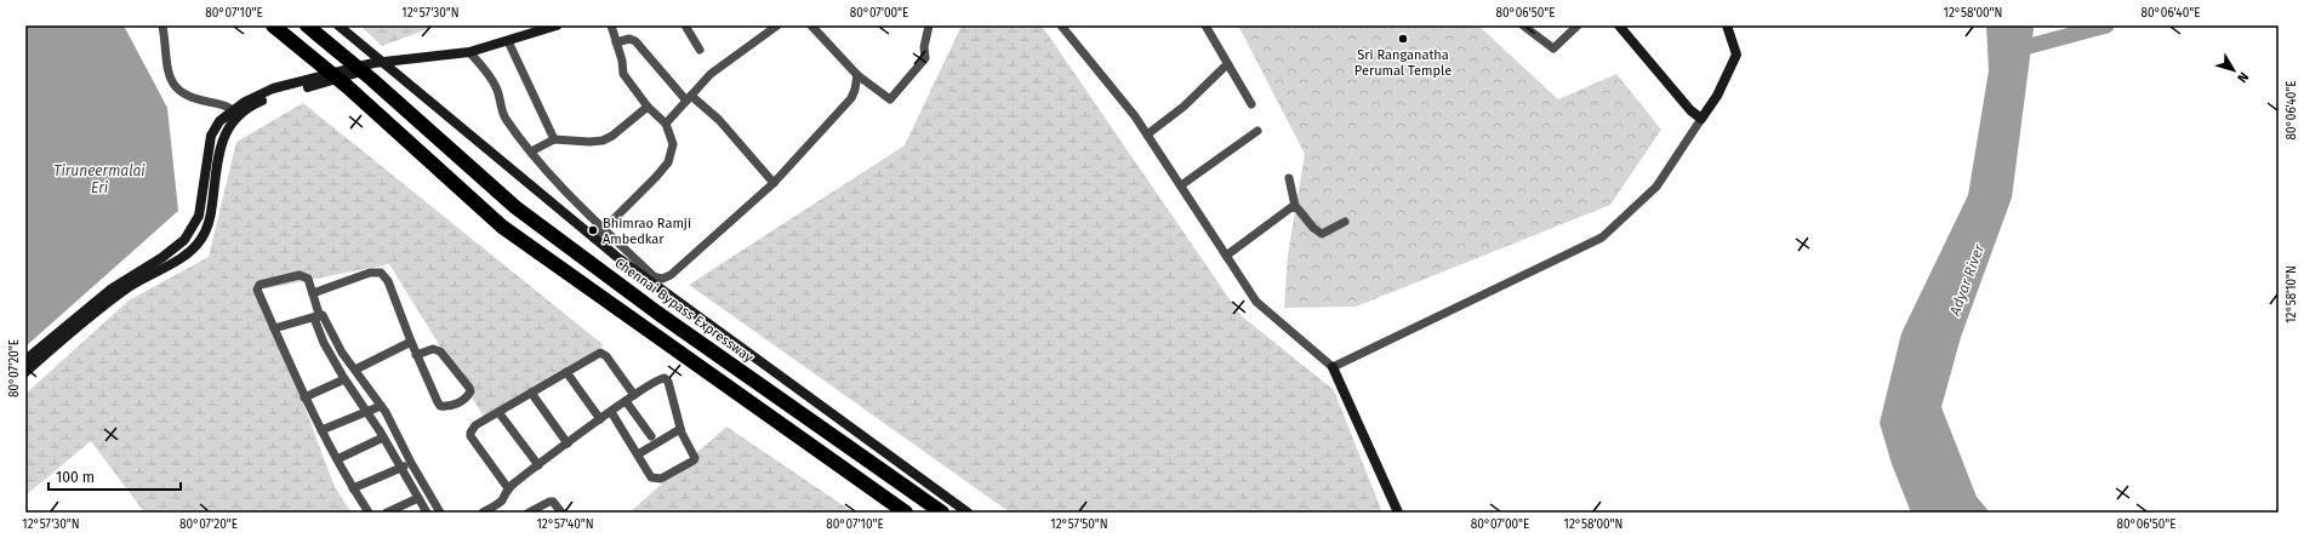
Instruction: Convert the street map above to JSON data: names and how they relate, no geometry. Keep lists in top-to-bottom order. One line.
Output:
{"streets":{"highway":["Chennai Bypass Expressway"]},"water":["Tiruneermalai Eri","Adyar River"],"places":["Sri Ranganatha Perumal Temple","Bhimrao Ramji Ambedkar"],"scale_bar":"100 m","north":"bottom right","coordinates":["80°07'10\"E","12°57'30\"N","80°07'00\"E","80°06'50\"E","12°58'00\"N","80°06'40\"E","12°58'10\"N","80°07'20\"E","12°57'40\"N","12°57'50\"N"]}
